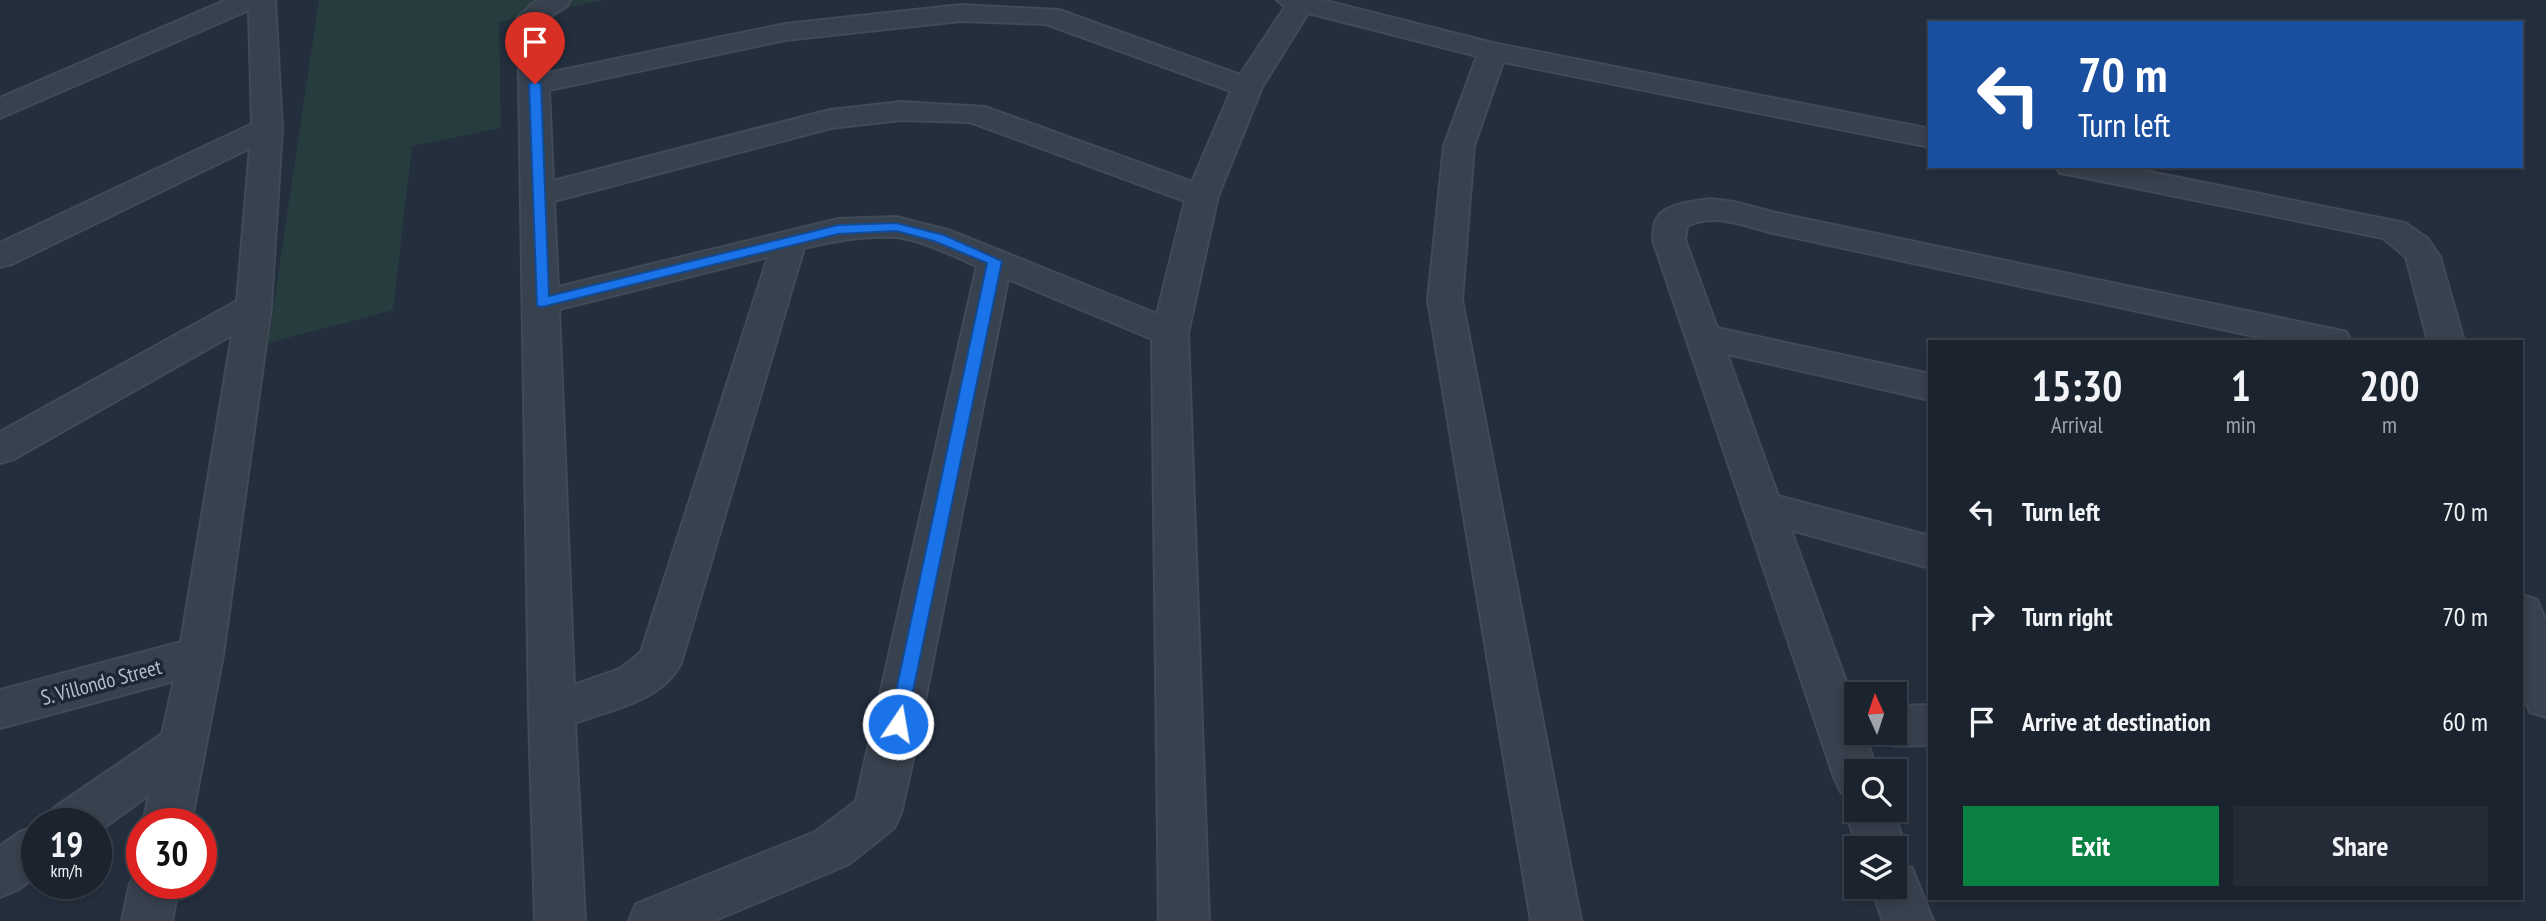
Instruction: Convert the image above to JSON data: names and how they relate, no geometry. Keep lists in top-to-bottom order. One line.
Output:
{"streets":{"street":["S. Villondo Street"]},"north":"top","page":{"turn":["70 m","Turn left"],"eta":["15:30","Arrival","1","min","200","m"],"list":[{"name":"Turn left","value":"70 m"},{"name":"Turn right","value":"70 m"},{"name":"Arrive at destination","value":"60 m"}],"buttons":["Exit","Share"],"speed":"19 km/h","limit":"30"}}
